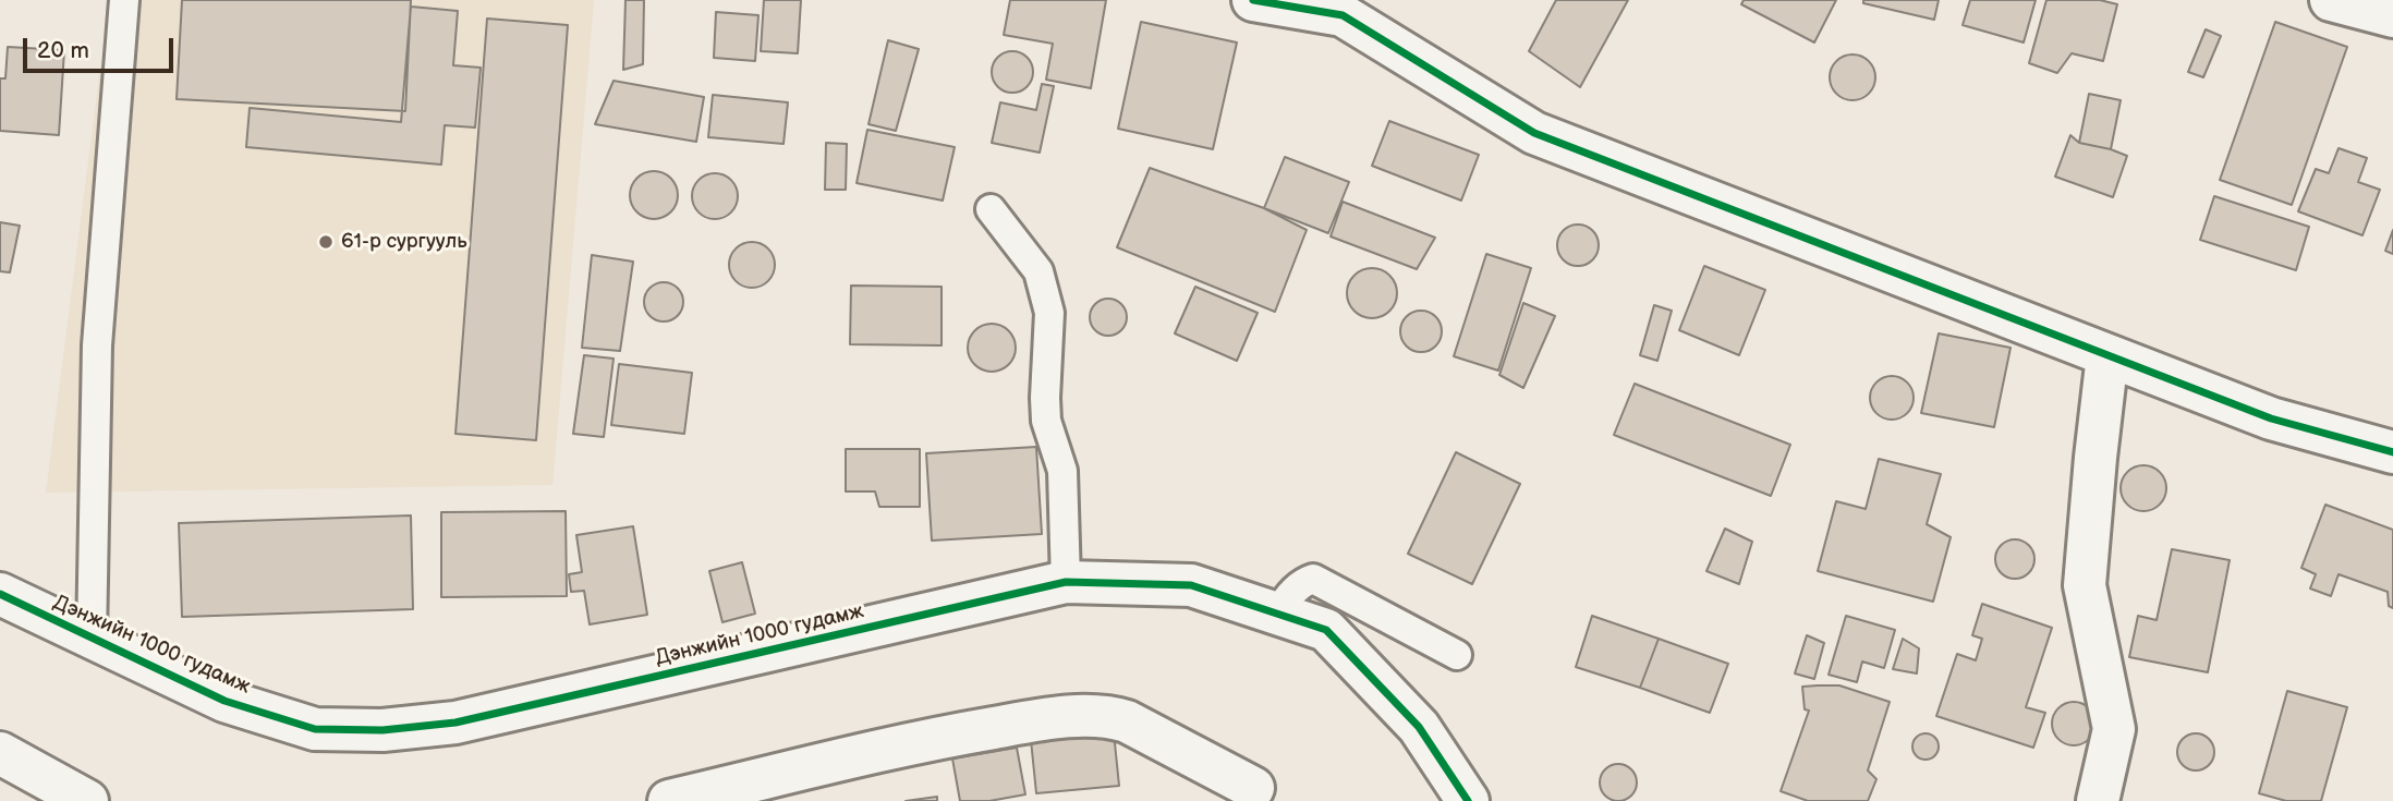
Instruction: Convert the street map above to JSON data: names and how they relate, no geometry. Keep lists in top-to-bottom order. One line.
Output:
{"streets":{"street":["Дэнжийн 1000 гудамж"]},"places":["61-р сургууль"],"scale_bar":"20 m"}
